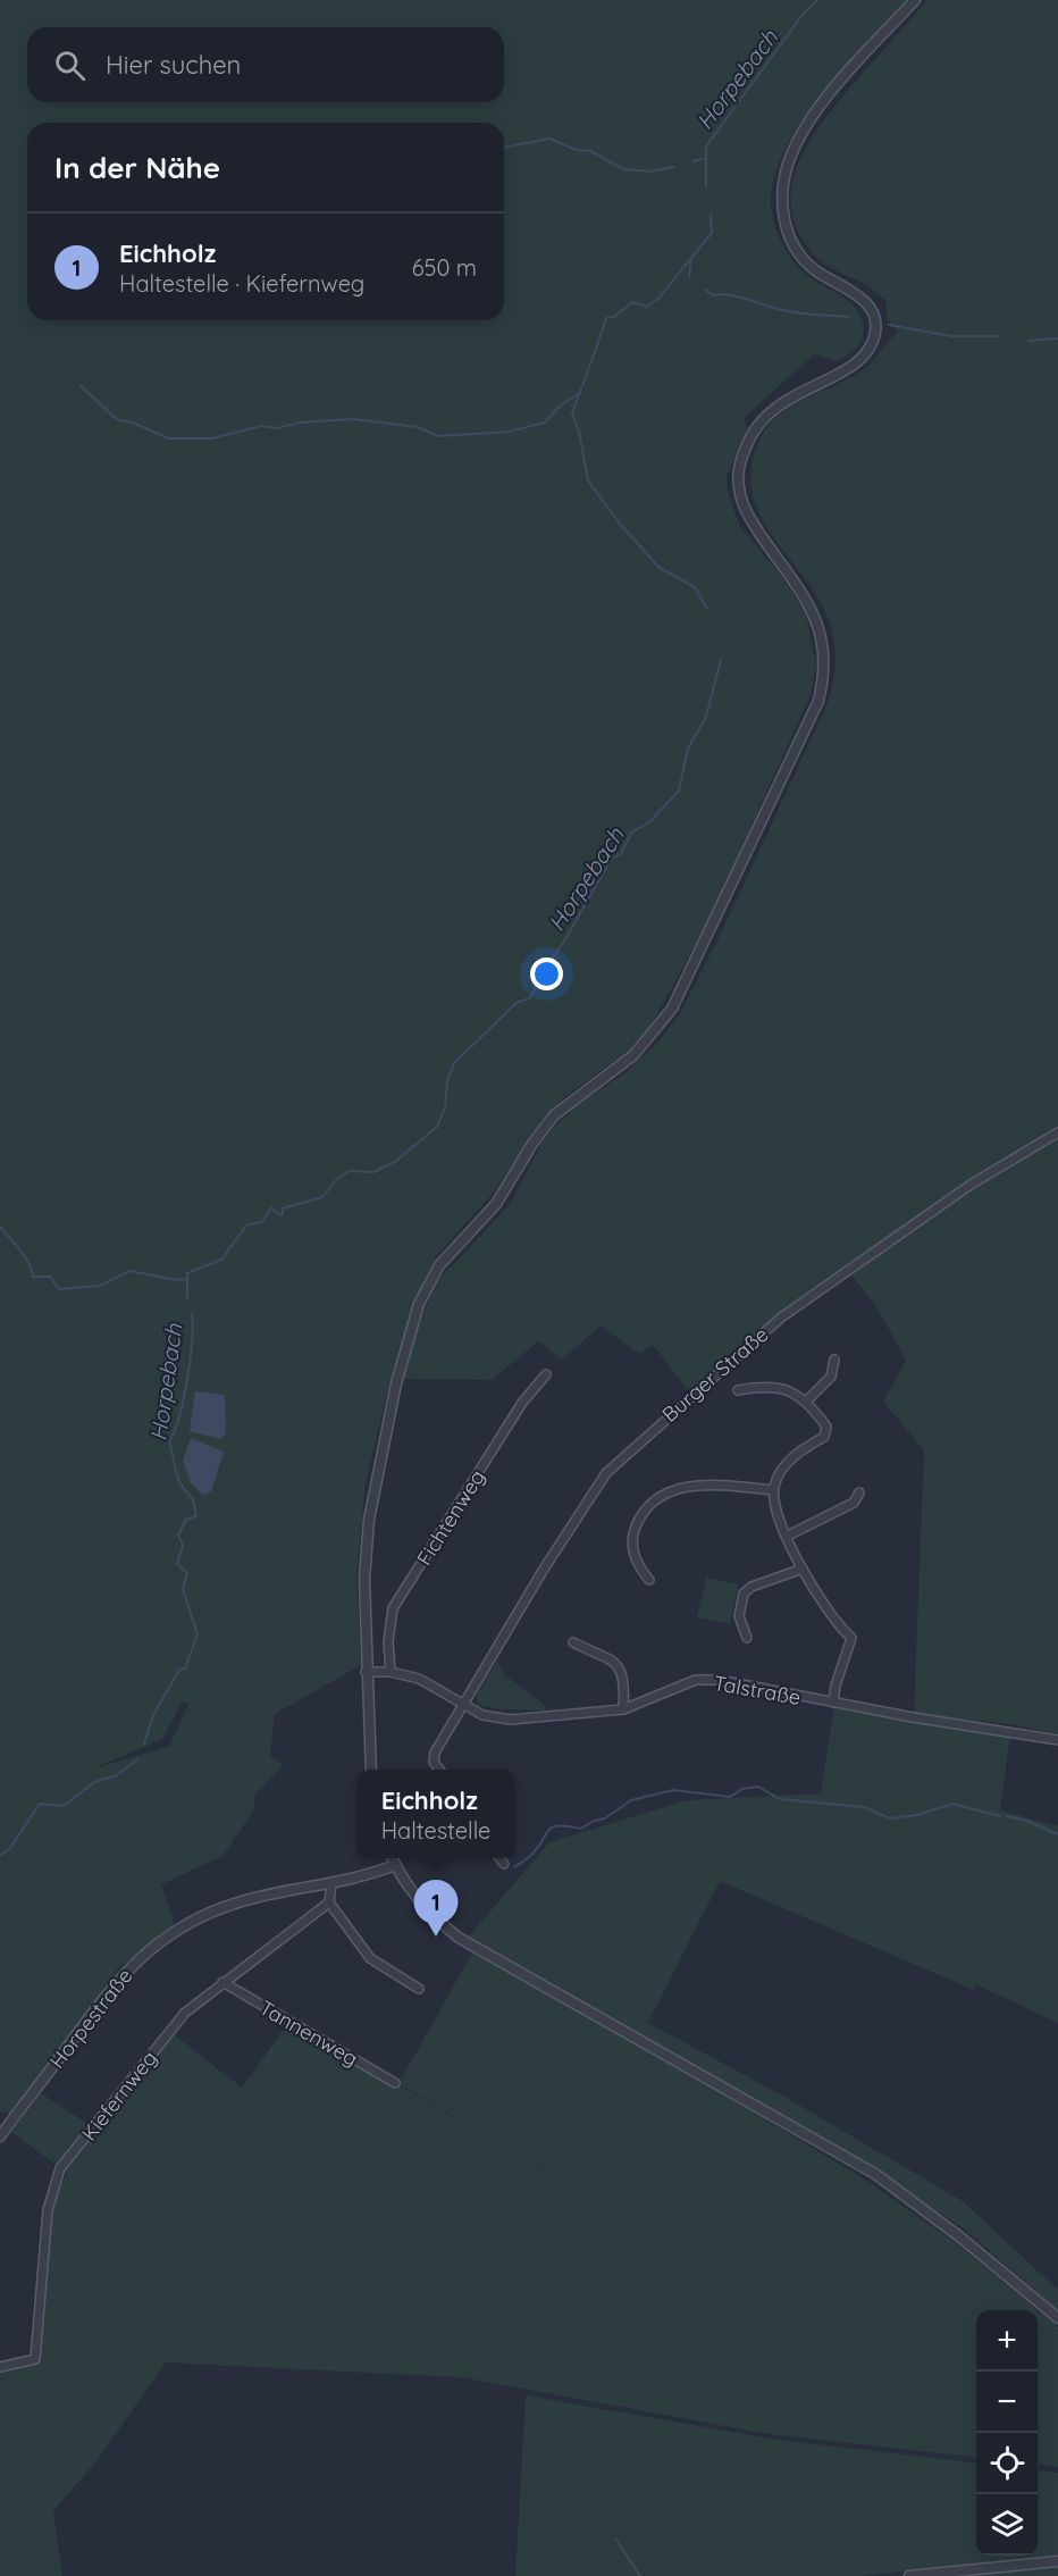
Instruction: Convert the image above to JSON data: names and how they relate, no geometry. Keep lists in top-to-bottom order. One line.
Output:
{"streets":{"street":["Burger Straße","Fichtenweg","Talstraße","Horpestraße","Tannenweg","Kiefernweg"]},"crossings":[["Burger Straße","Talstraße"],["Fichtenweg","Talstraße"],["Tannenweg","Kiefernweg"]],"water":["Horpebach"],"page":{"search":"Hier suchen","heading":"In der Nähe","list":[{"mark":"1","name":"Eichholz","note":"Haltestelle · Kiefernweg","value":"650 m"}],"popup":["Eichholz","Haltestelle"],"pins":"1","map_buttons":["+","−"]}}
